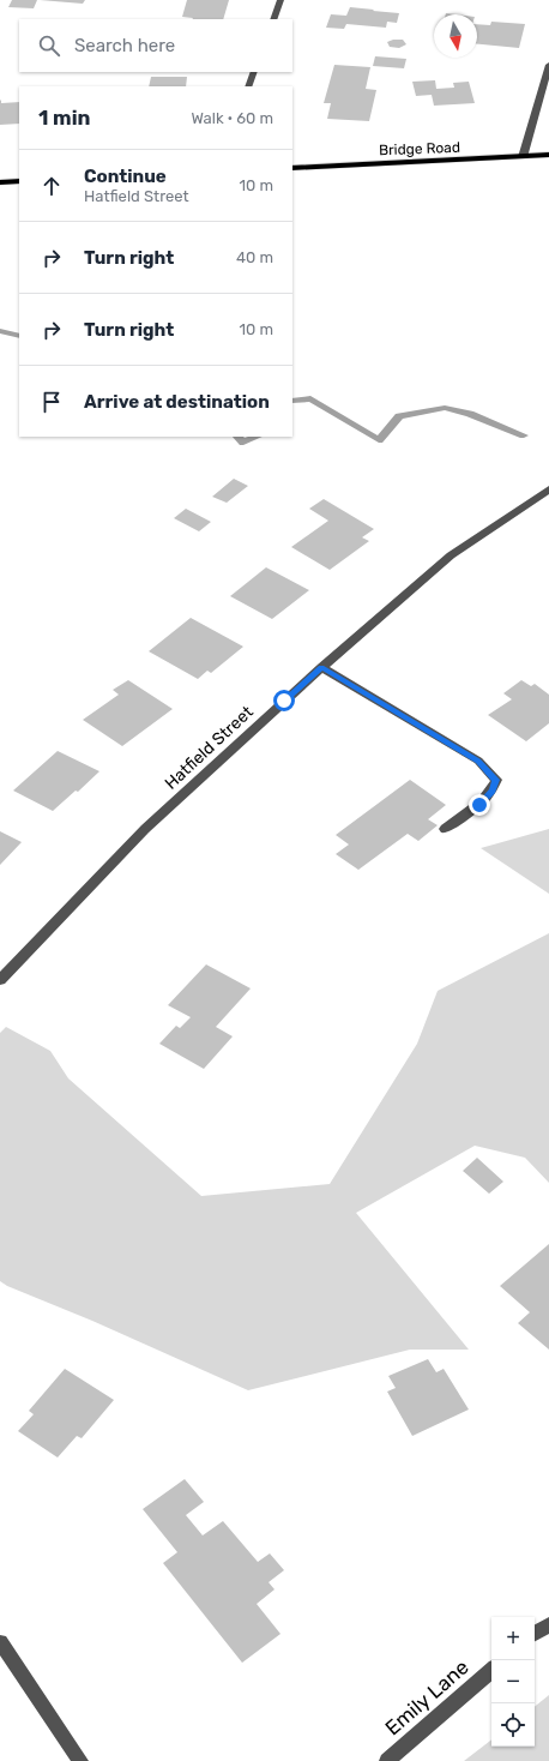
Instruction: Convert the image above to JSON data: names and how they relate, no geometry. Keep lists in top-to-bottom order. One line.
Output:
{"streets":{"main road":["Bridge Road"],"street":["Hatfield Street","Emily Lane"]},"north":"bottom","page":{"search":"Search here","heading":["1 min","Walk · 60 m"],"list":[["Continue","Hatfield Street","10 m"],["Turn right","40 m"],["Turn right","10 m"],"Arrive at destination"],"map_buttons":["+","−"]}}
